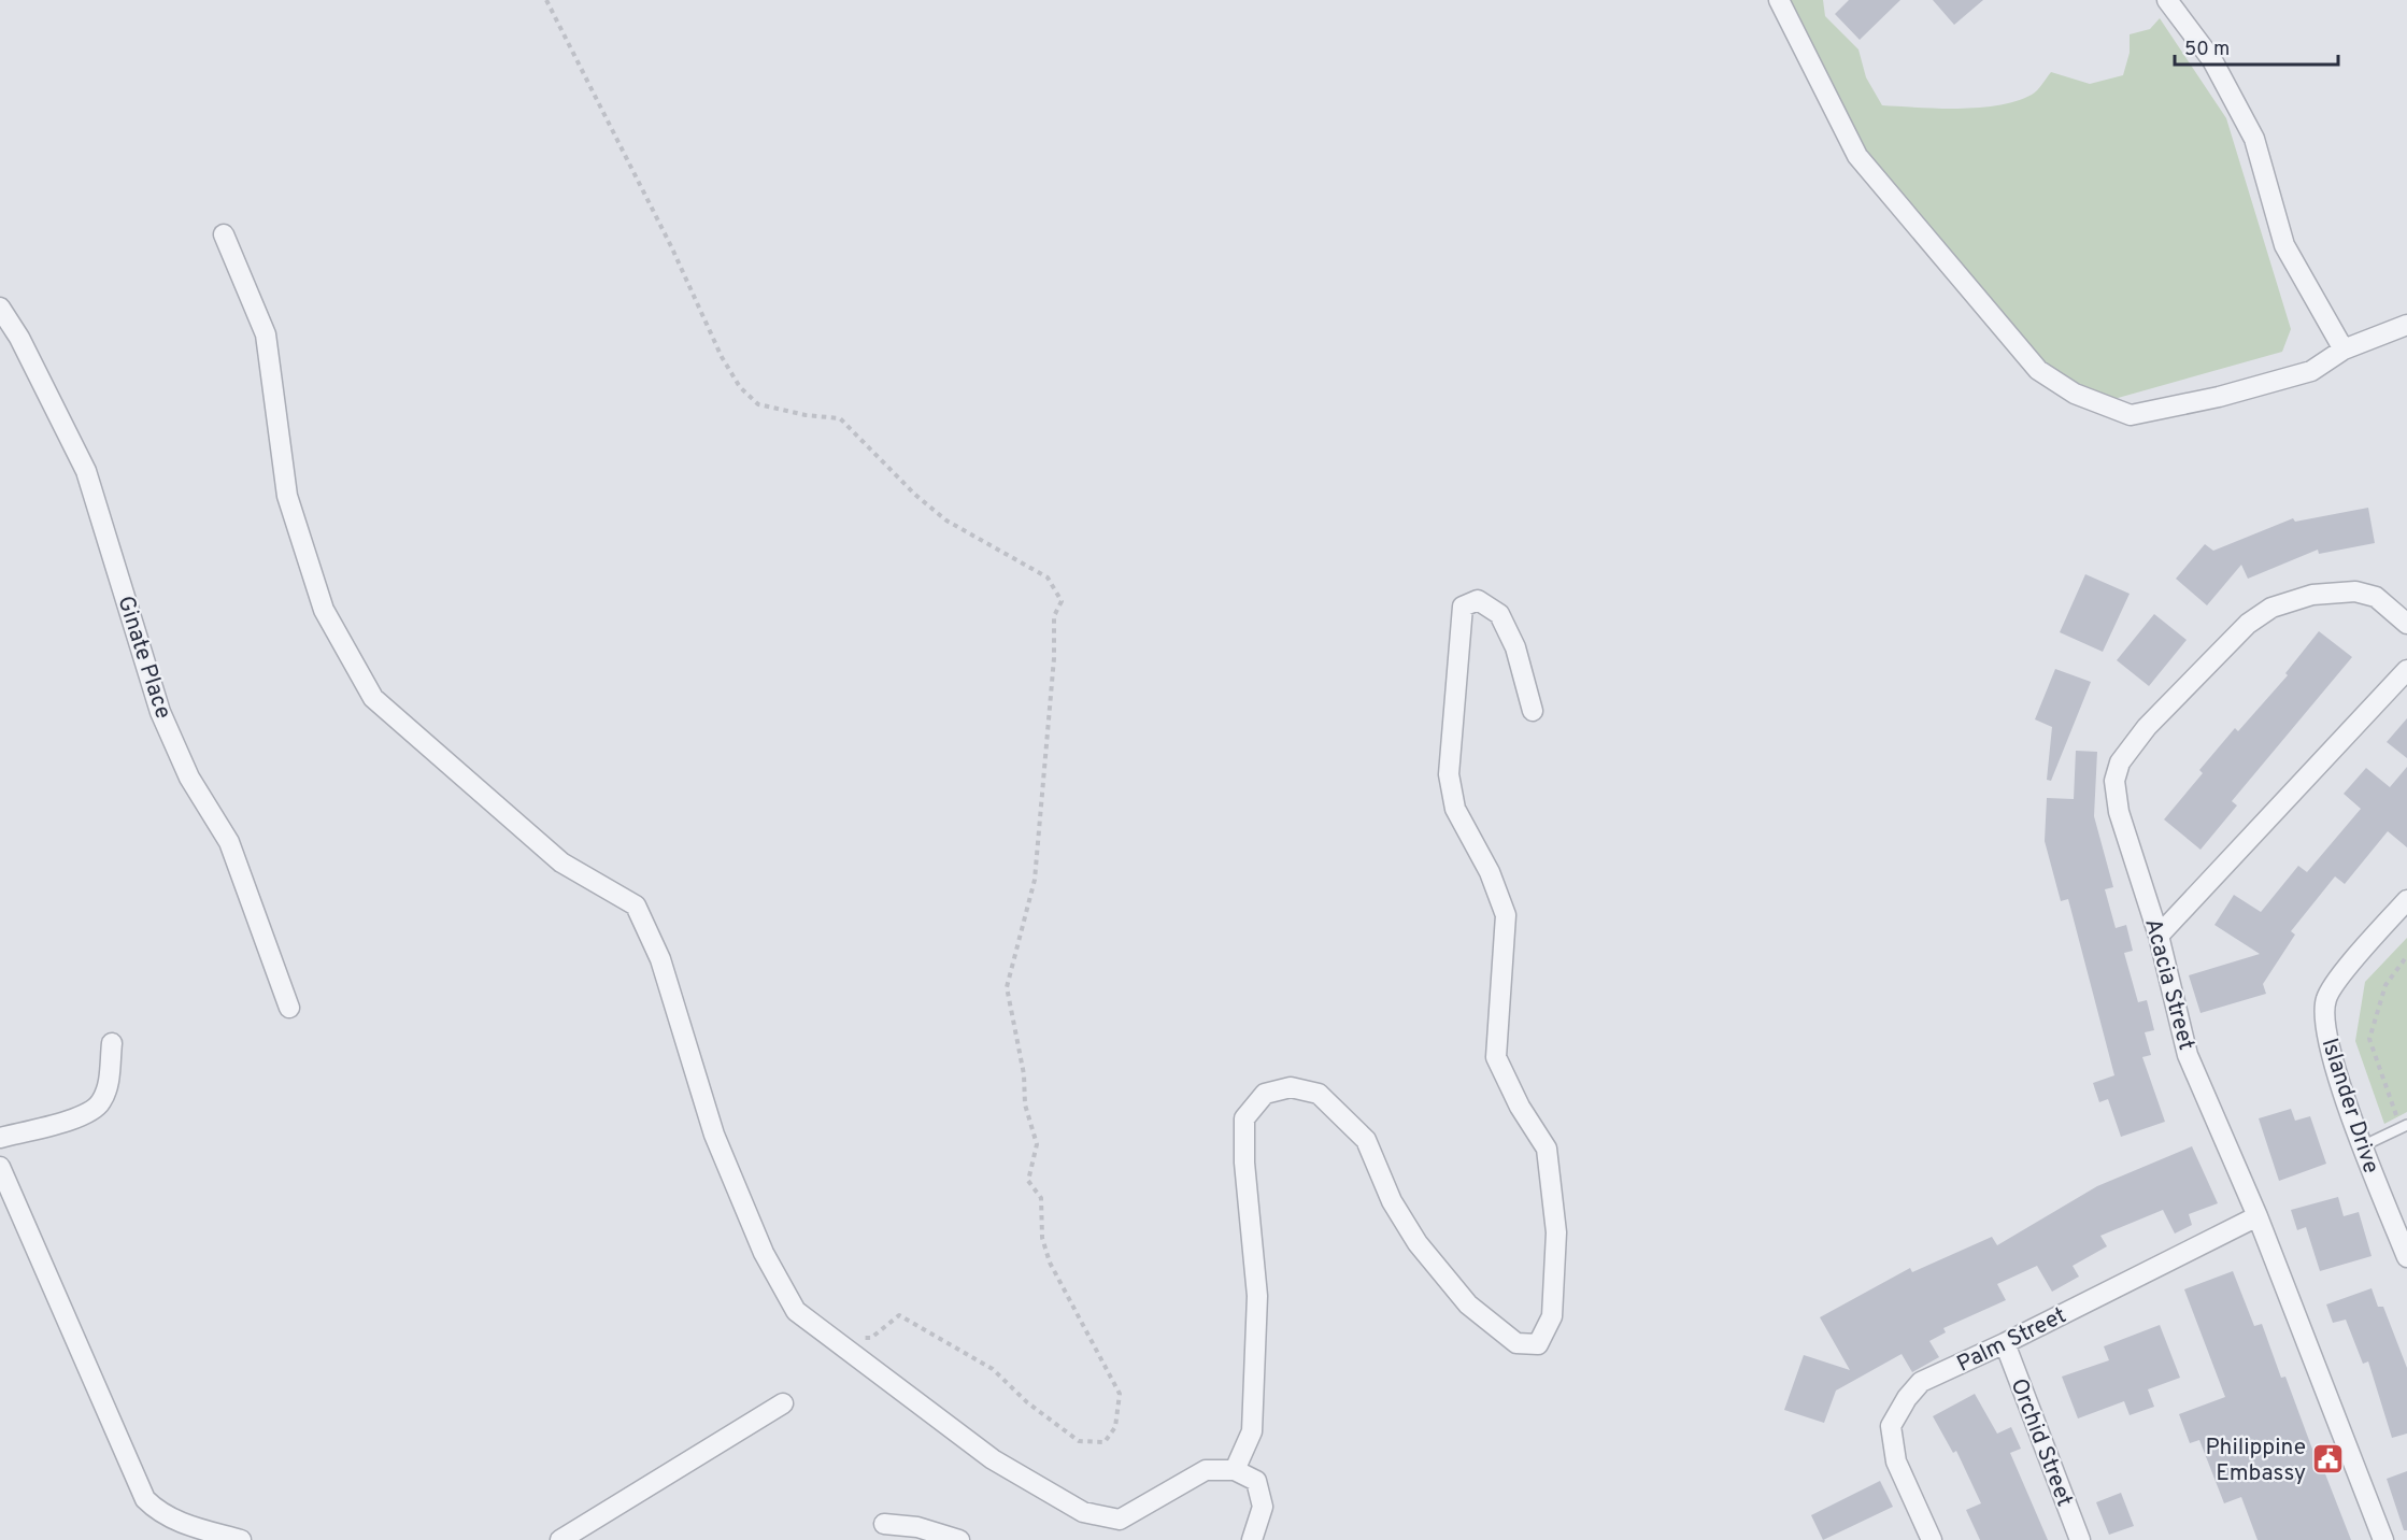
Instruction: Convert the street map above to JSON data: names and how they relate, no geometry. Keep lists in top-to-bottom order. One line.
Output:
{"streets":{"street":["Ginate Place","Acacia Street","Islander Drive","Palm Street","Orchid Street"]},"crossings":[["Acacia Street","Palm Street"],["Palm Street","Orchid Street"]],"places":{"public building":["Philippine Embassy"]},"scale_bar":"50 m"}
